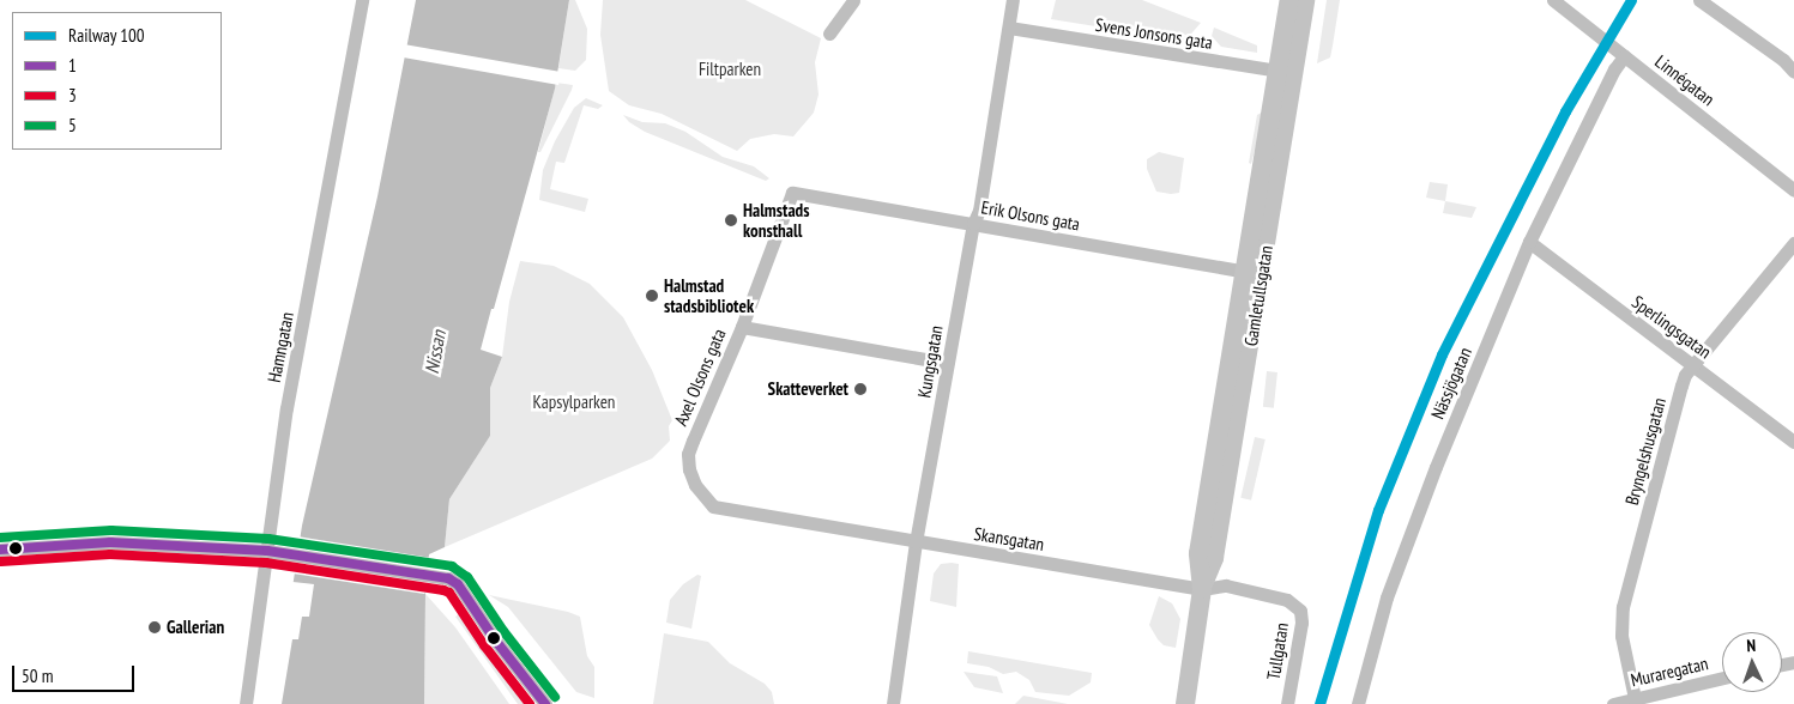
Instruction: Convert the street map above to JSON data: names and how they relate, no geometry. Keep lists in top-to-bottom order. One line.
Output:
{"streets":{"street":["Svens Jonsons gata","Linnégatan","Erik Olsons gata","Gamletullsgatan","Sperlingsgatan","Hamngatan","Kungsgatan","Axel Olsons gata","Nässjögatan","Bryngelshusgatan","Skansgatan","Tullgatan","Muraregatan"]},"crossings":[["Svens Jonsons gata","Gamletullsgatan"],["Svens Jonsons gata","Kungsgatan"],["Linnégatan","Nässjögatan"],["Erik Olsons gata","Gamletullsgatan"],["Erik Olsons gata","Kungsgatan"],["Erik Olsons gata","Axel Olsons gata"],["Gamletullsgatan","Skansgatan"],["Sperlingsgatan","Nässjögatan"],["Sperlingsgatan","Bryngelshusgatan"],["Kungsgatan","Skansgatan"],["Axel Olsons gata","Skansgatan"],["Bryngelshusgatan","Muraregatan"],["Skansgatan","Tullgatan"]],"water":["Nissan"],"parks":["Filtparken","Kapsylparken"],"places":["Halmstads konsthall","Halmstad stadsbibliotek","Skatteverket","Gallerian"],"lines":["rail line 100","transit line 5","transit line 1","transit line 3"],"legend":["Railway 100","1","3","5"],"scale_bar":"50 m","north":"top"}
